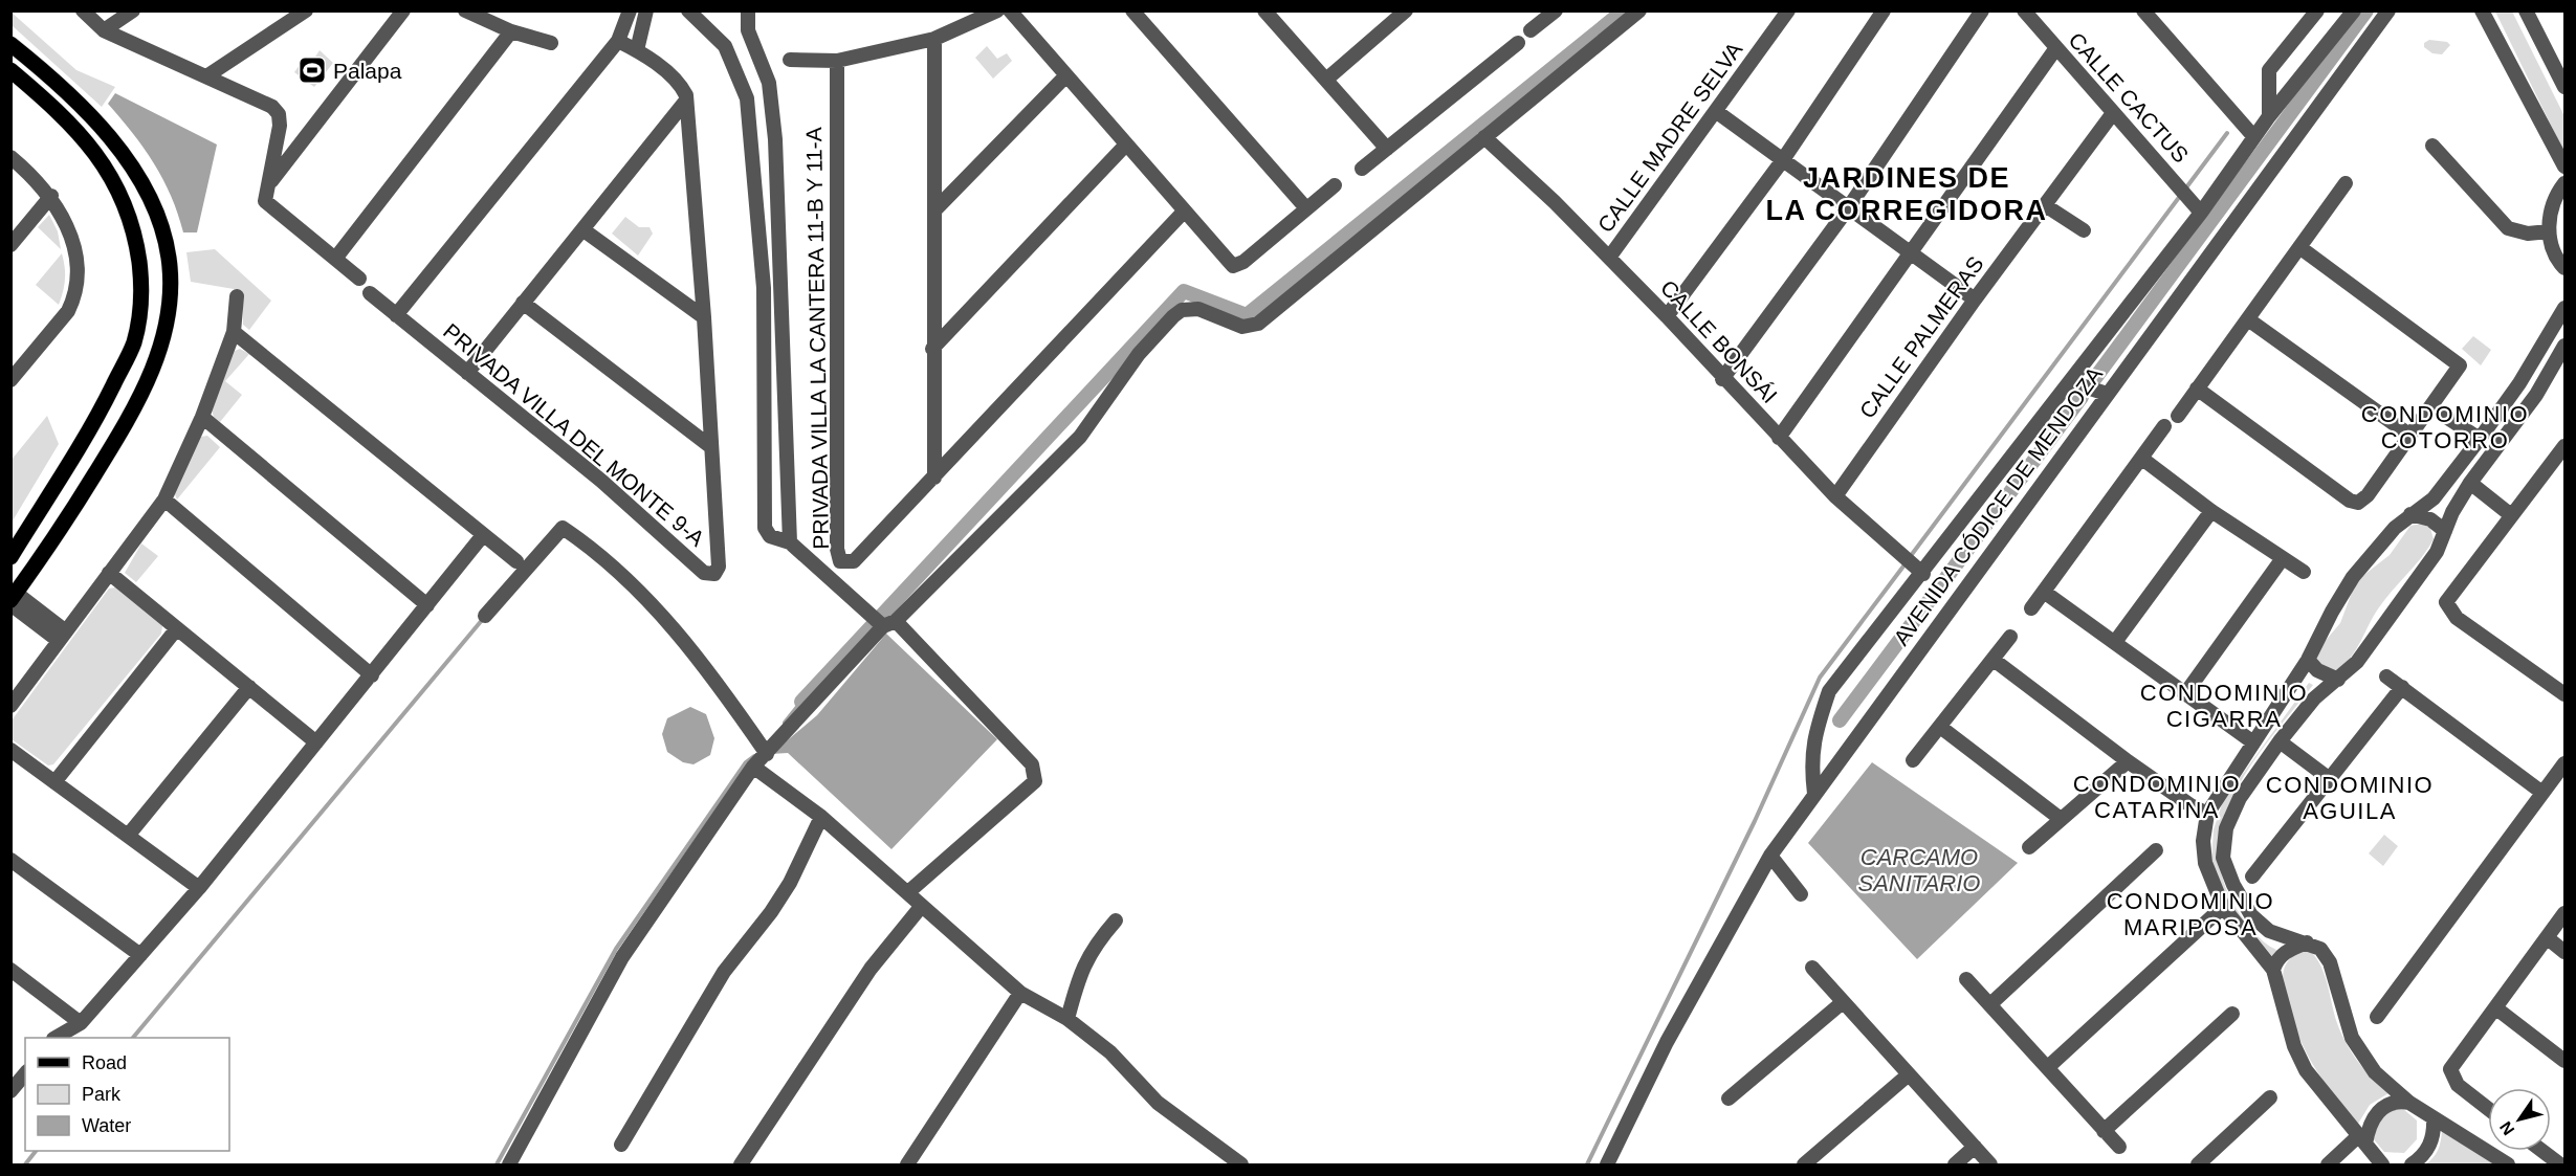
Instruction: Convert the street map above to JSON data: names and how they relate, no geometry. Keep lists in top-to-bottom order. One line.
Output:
{"streets":{"street":["CALLE CACTUS","CALLE MADRE SELVA","CALLE PALMERAS","PRIVADA VILLA LA CANTERA 11-B Y 11-A","CALLE BONSÁI","PRIVADA VILLA DEL MONTE 9-A","AVENIDA CÓDICE DE MENDOZA"]},"crossings":[["CALLE CACTUS","CALLE PALMERAS"],["CALLE MADRE SELVA","CALLE BONSÁI"],["CALLE PALMERAS","CALLE BONSÁI"]],"districts":["JARDINES DE LA CORREGIDORA","CONDOMINIO COTORRO","CONDOMINIO CIGARRA","CONDOMINIO CATARINA","CONDOMINIO AGUILA","CONDOMINIO MARIPOSA"],"water":["CARCAMO SANITARIO"],"places":{"sports":["Palapa"]},"legend":["Road","Park","Water"],"north":"bottom left"}
